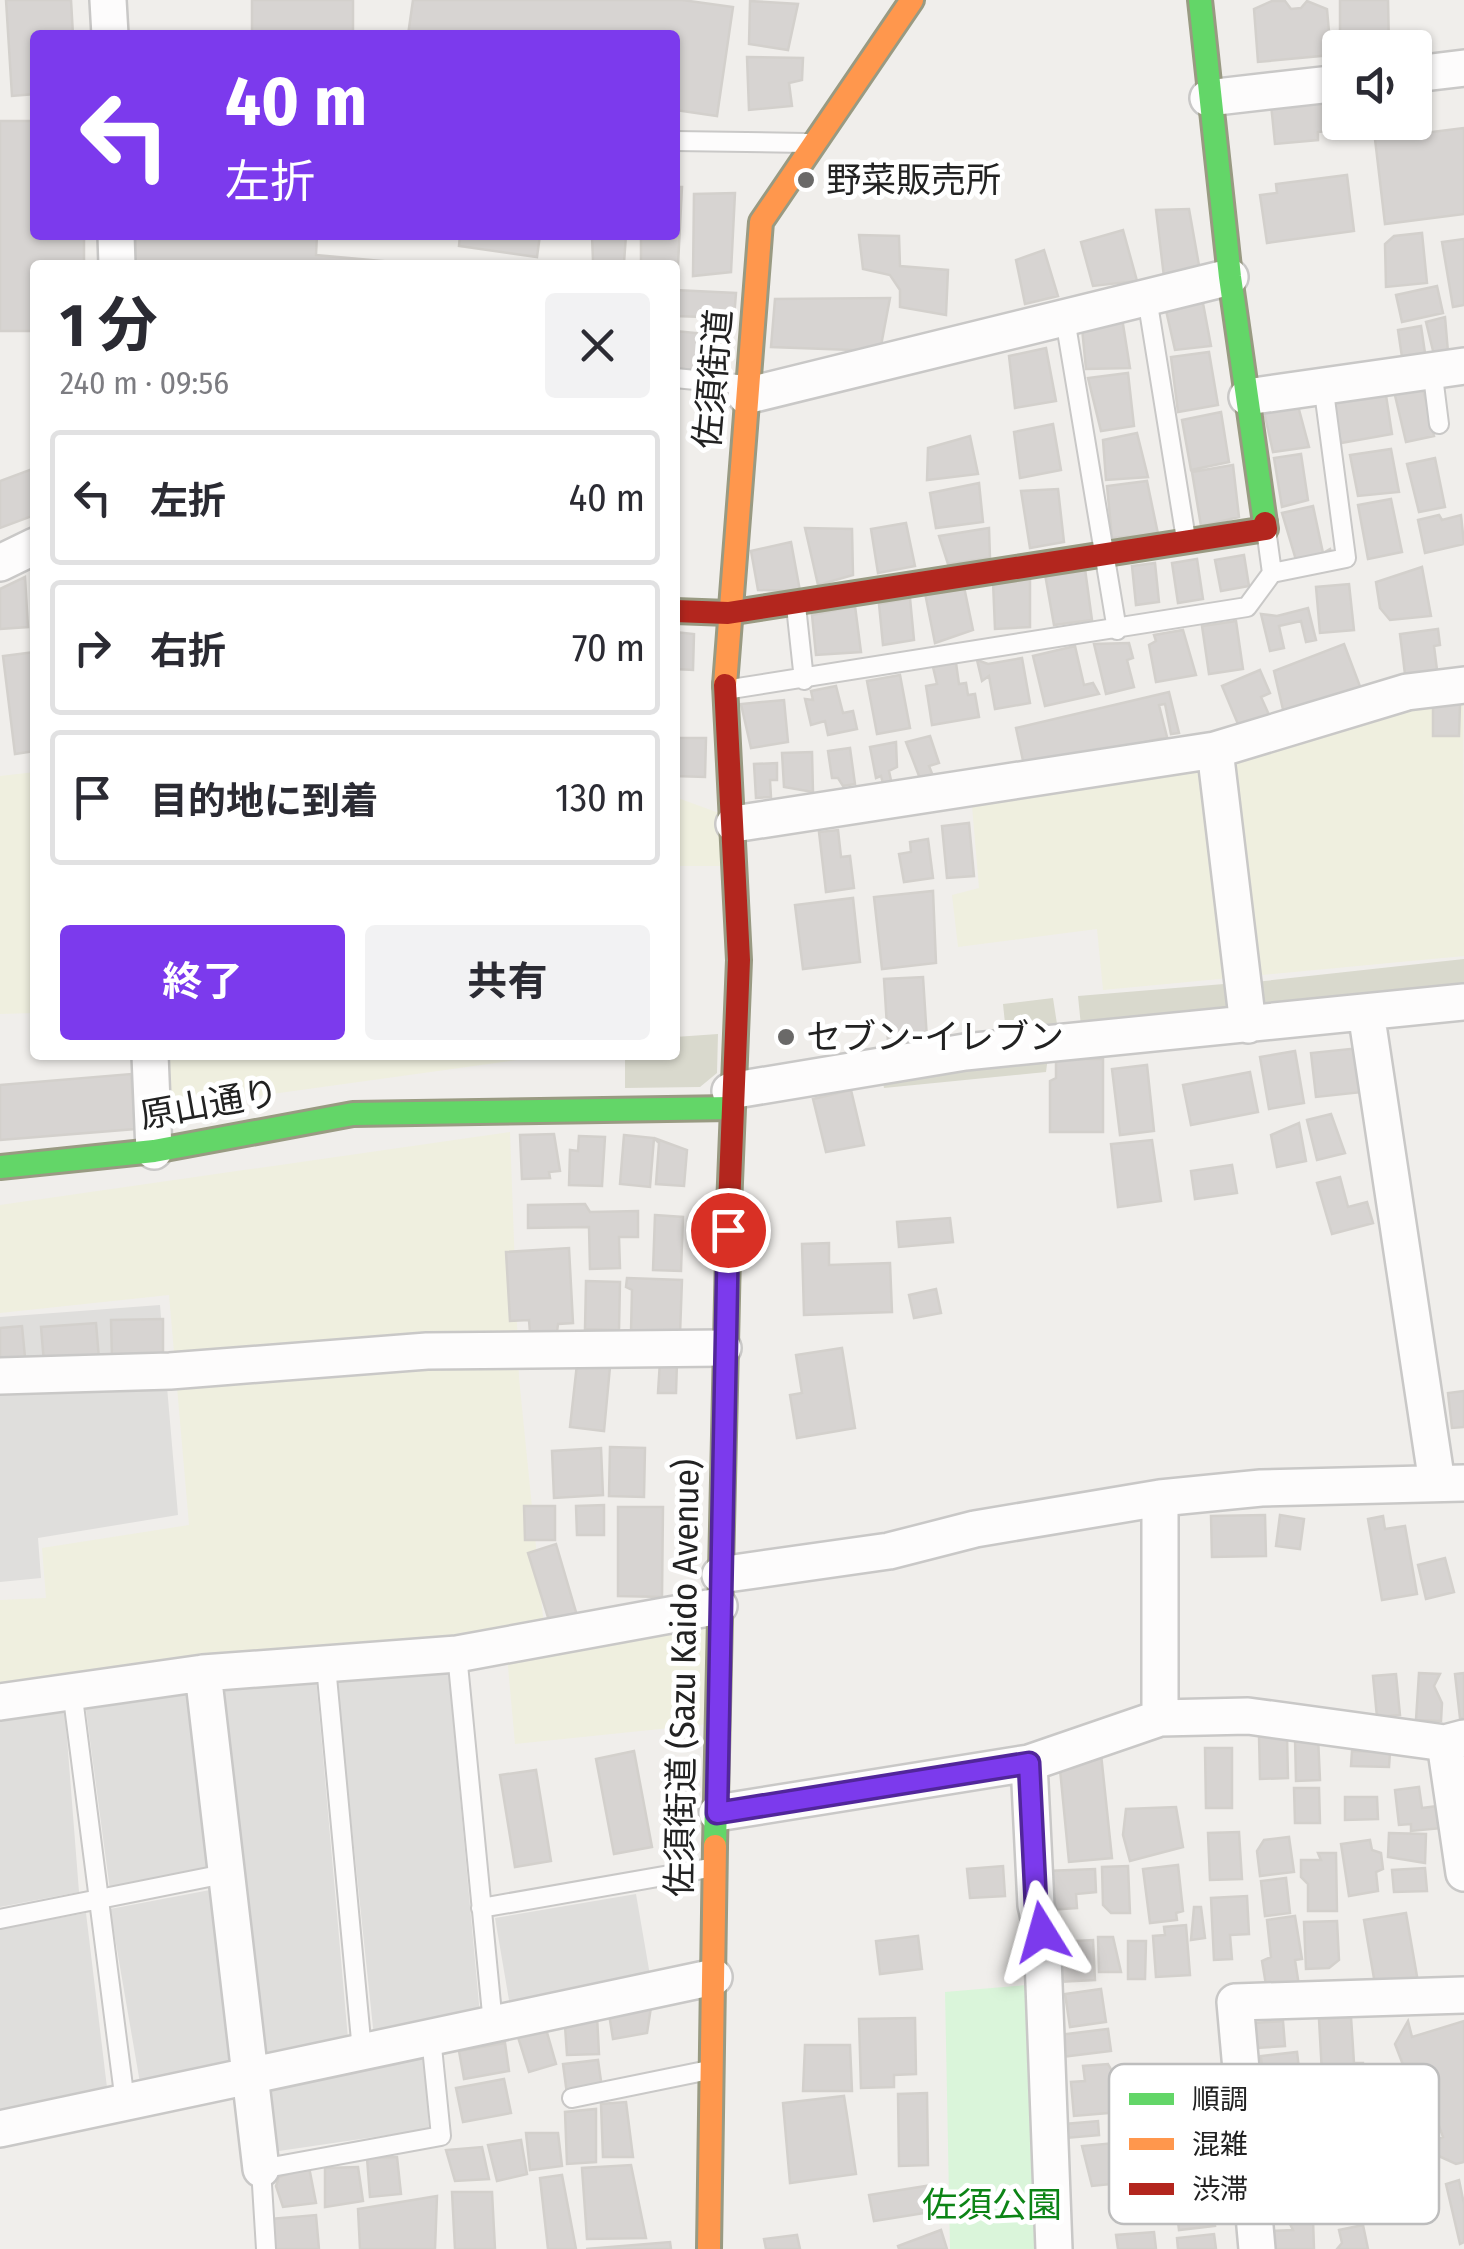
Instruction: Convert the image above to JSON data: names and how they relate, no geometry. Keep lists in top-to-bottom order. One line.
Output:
{"streets":{"street":["佐須街道","原山通り","佐須街道 (Sazu Kaido Avenue)"]},"crossings":[["佐須街道","原山通り"],["佐須街道","佐須街道 (Sazu Kaido Avenue)"],["原山通り","佐須街道 (Sazu Kaido Avenue)"]],"parks":["佐須公園"],"places":["野菜販売所","セブン-イレブン"],"legend":["順調","混雑","渋滞"],"page":{"turn":["40 m","左折"],"heading":["1 分","240 m · 09:56"],"list":[{"name":"左折","value":"40 m"},{"name":"右折","value":"70 m"},{"name":"目的地に到着","value":"130 m"}],"buttons":["終了","共有"]}}
